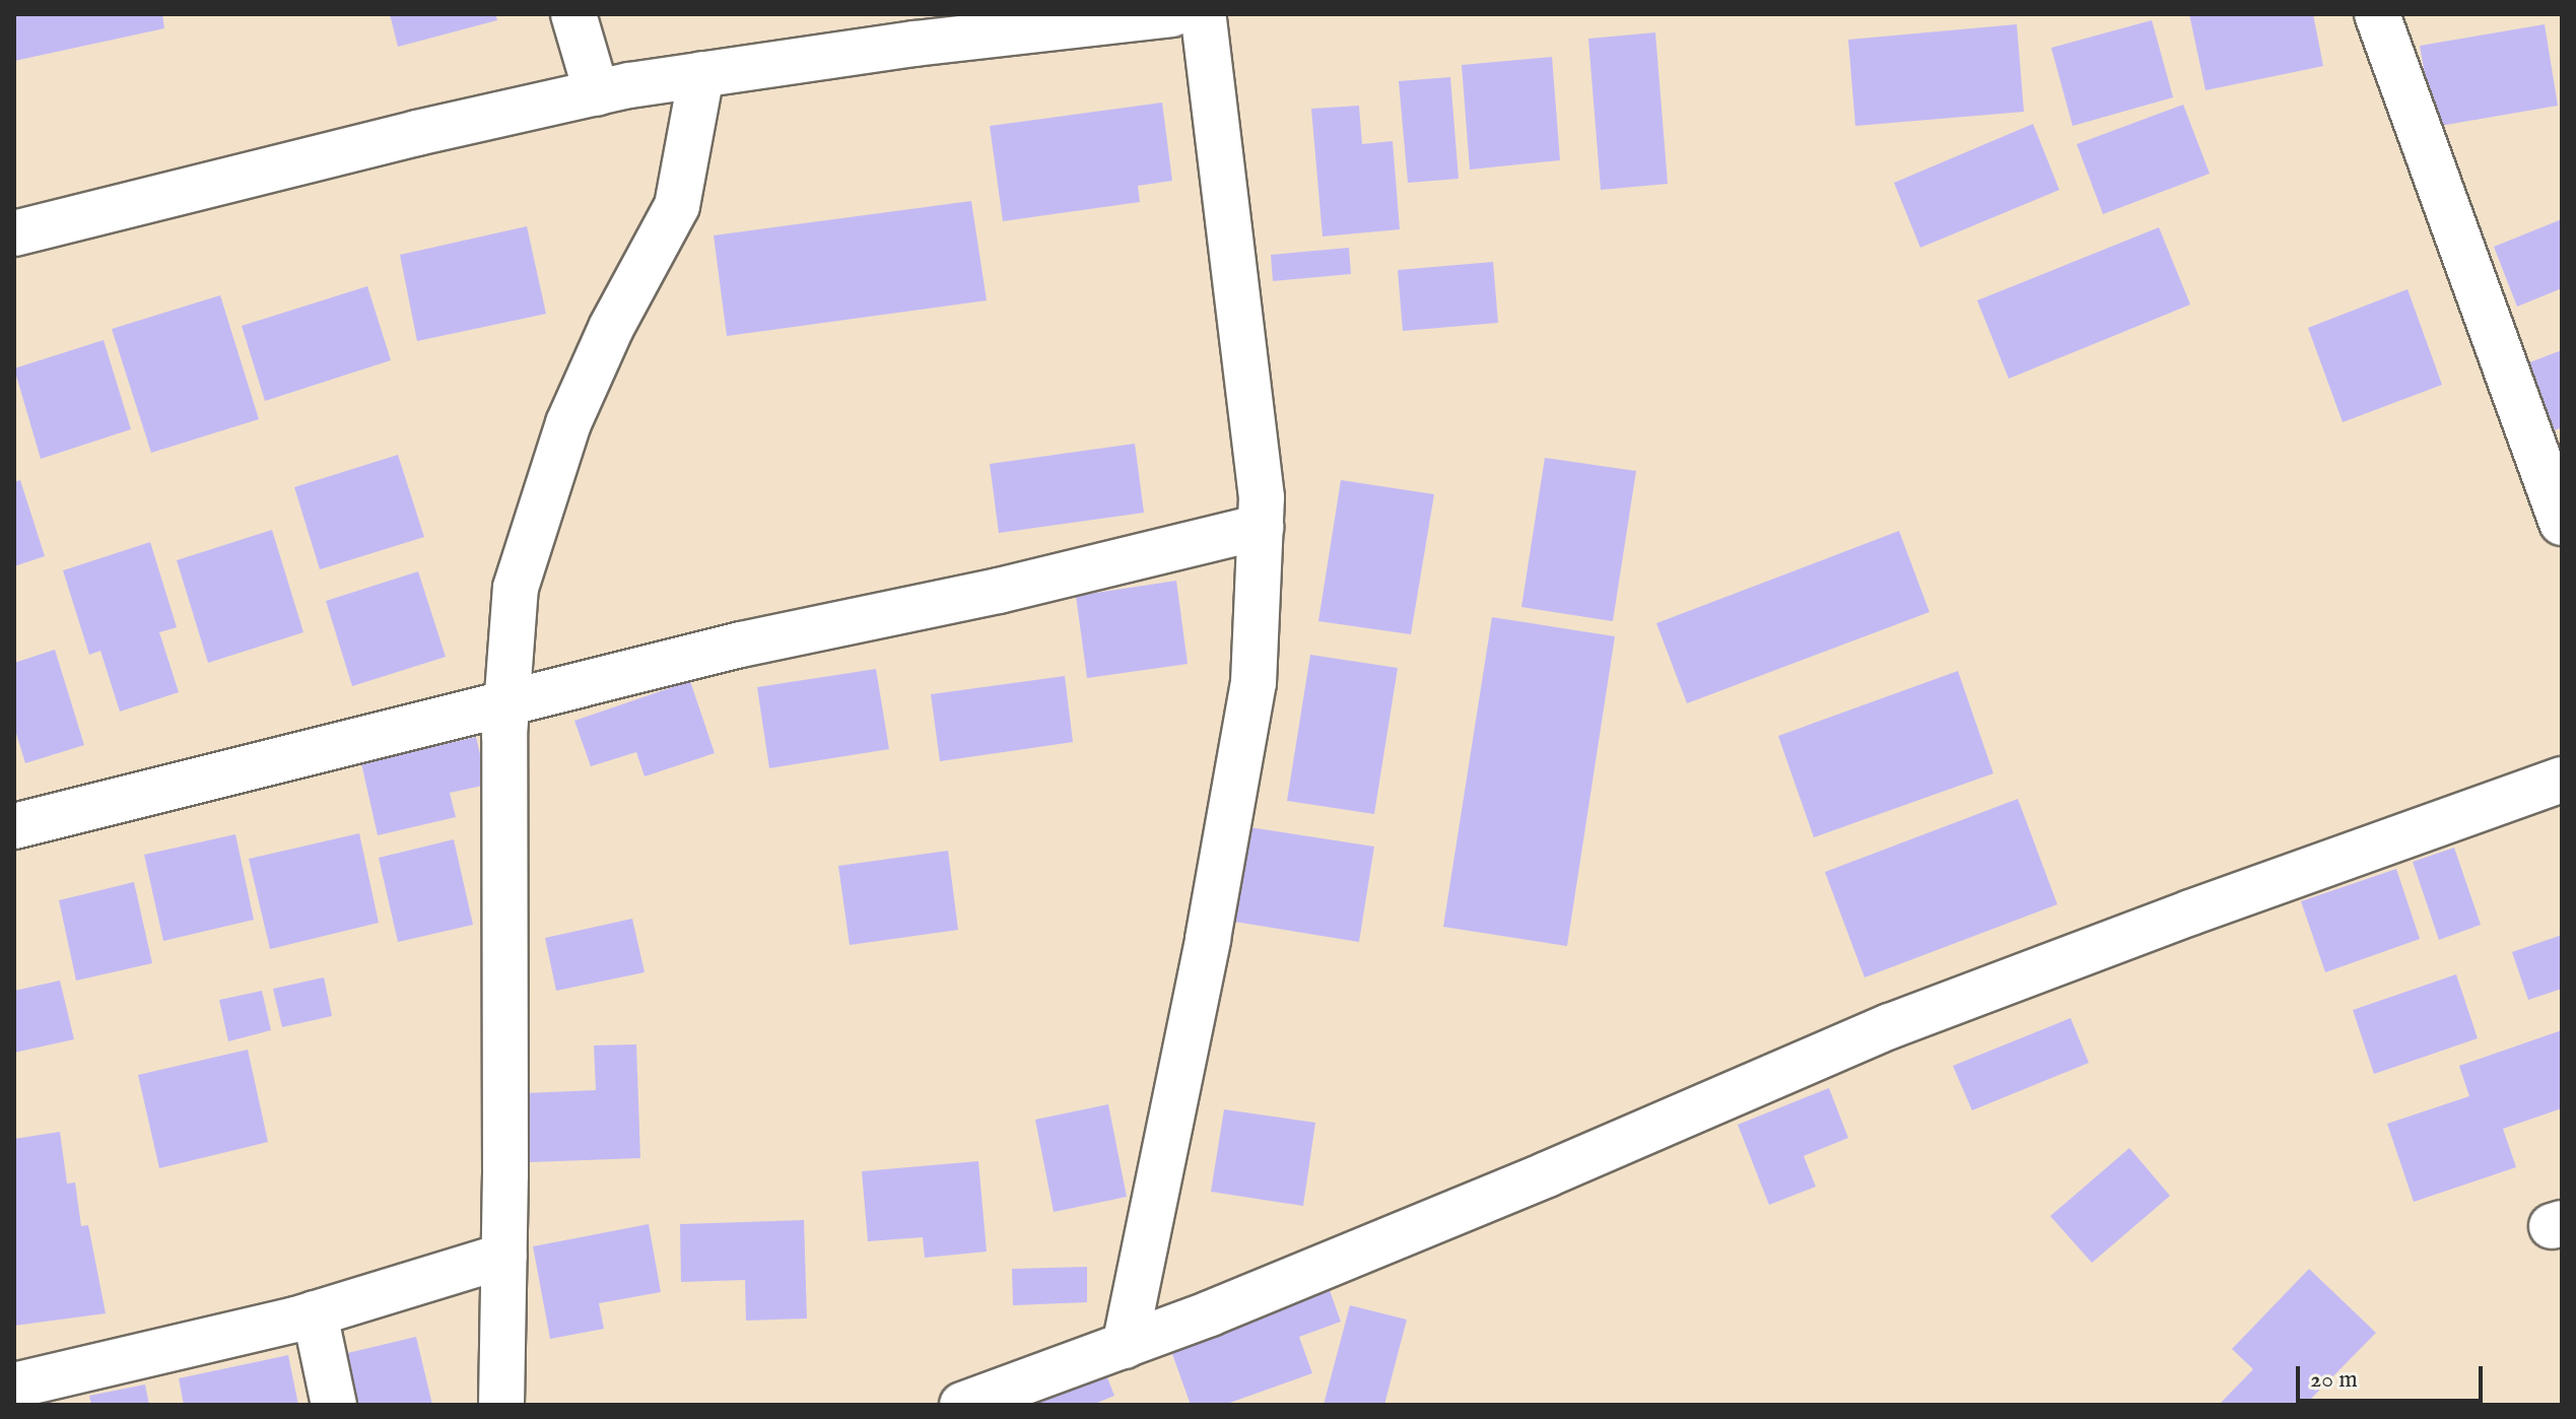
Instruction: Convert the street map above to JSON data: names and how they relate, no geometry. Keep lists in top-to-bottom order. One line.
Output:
{"scale_bar":"20 m"}
